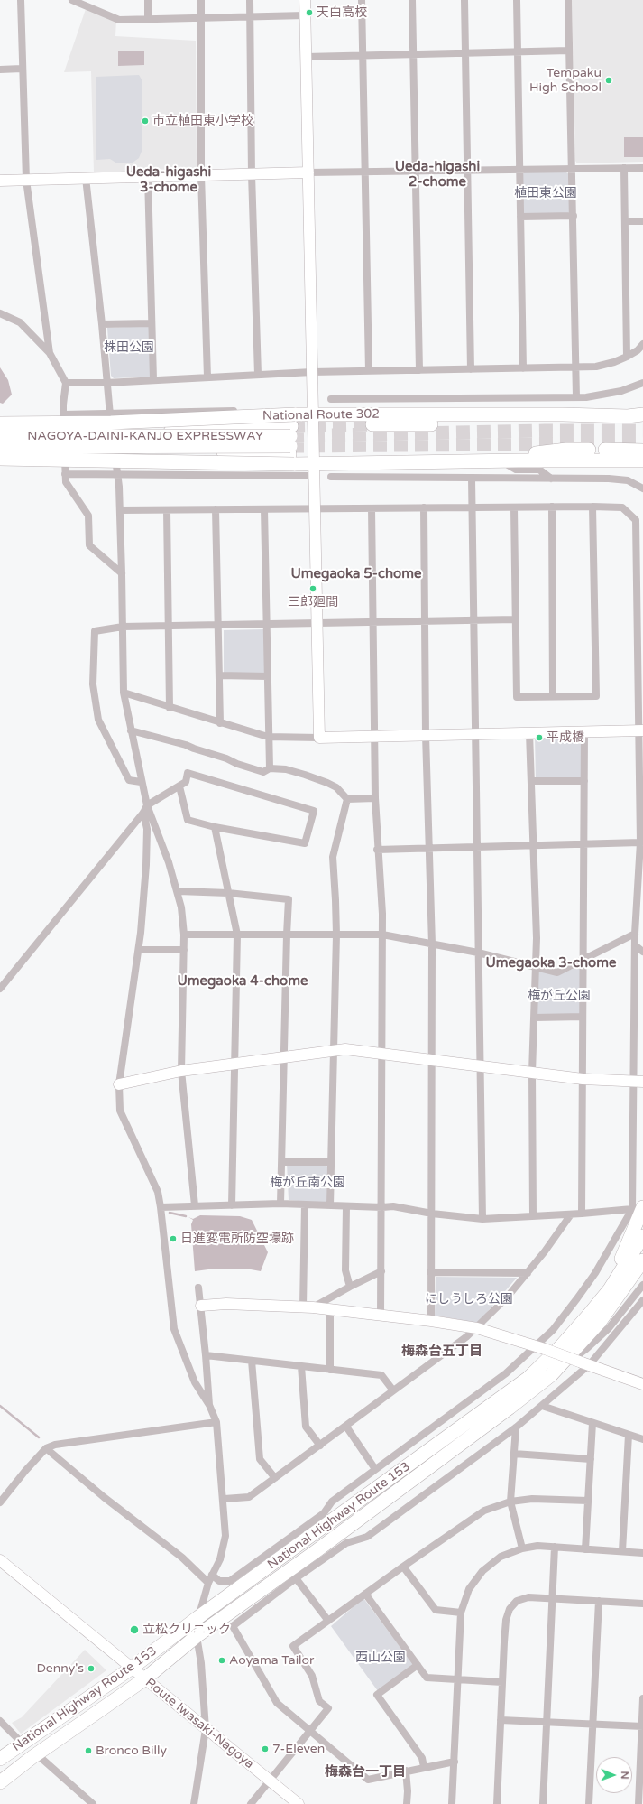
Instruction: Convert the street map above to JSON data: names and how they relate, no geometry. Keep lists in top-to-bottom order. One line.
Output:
{"streets":{"highway":["National Route 302","NAGOYA-DAINI-KANJO EXPRESSWAY","National Highway Route 153"],"street":["Route Iwasaki-Nagoya"]},"crossings":[["National Route 302","NAGOYA-DAINI-KANJO EXPRESSWAY"],["National Highway Route 153","Route Iwasaki-Nagoya"]],"districts":["Ueda-higashi 2-chome","Ueda-higashi 3-chome","Umegaoka 5-chome","Umegaoka 3-chome","Umegaoka 4-chome","梅森台五丁目","梅森台一丁目"],"parks":["植田東公園","株田公園","梅が丘公園","梅が丘南公園","にしうしろ公園","西山公園"],"places":["天白高校","Tempaku High School","市立植田東小学校","三郎廻間","平成橋","日進変電所防空壕跡","立松クリニック","Aoyama Tailor","Denny's","7-Eleven","Bronco Billy"],"north":"right"}
